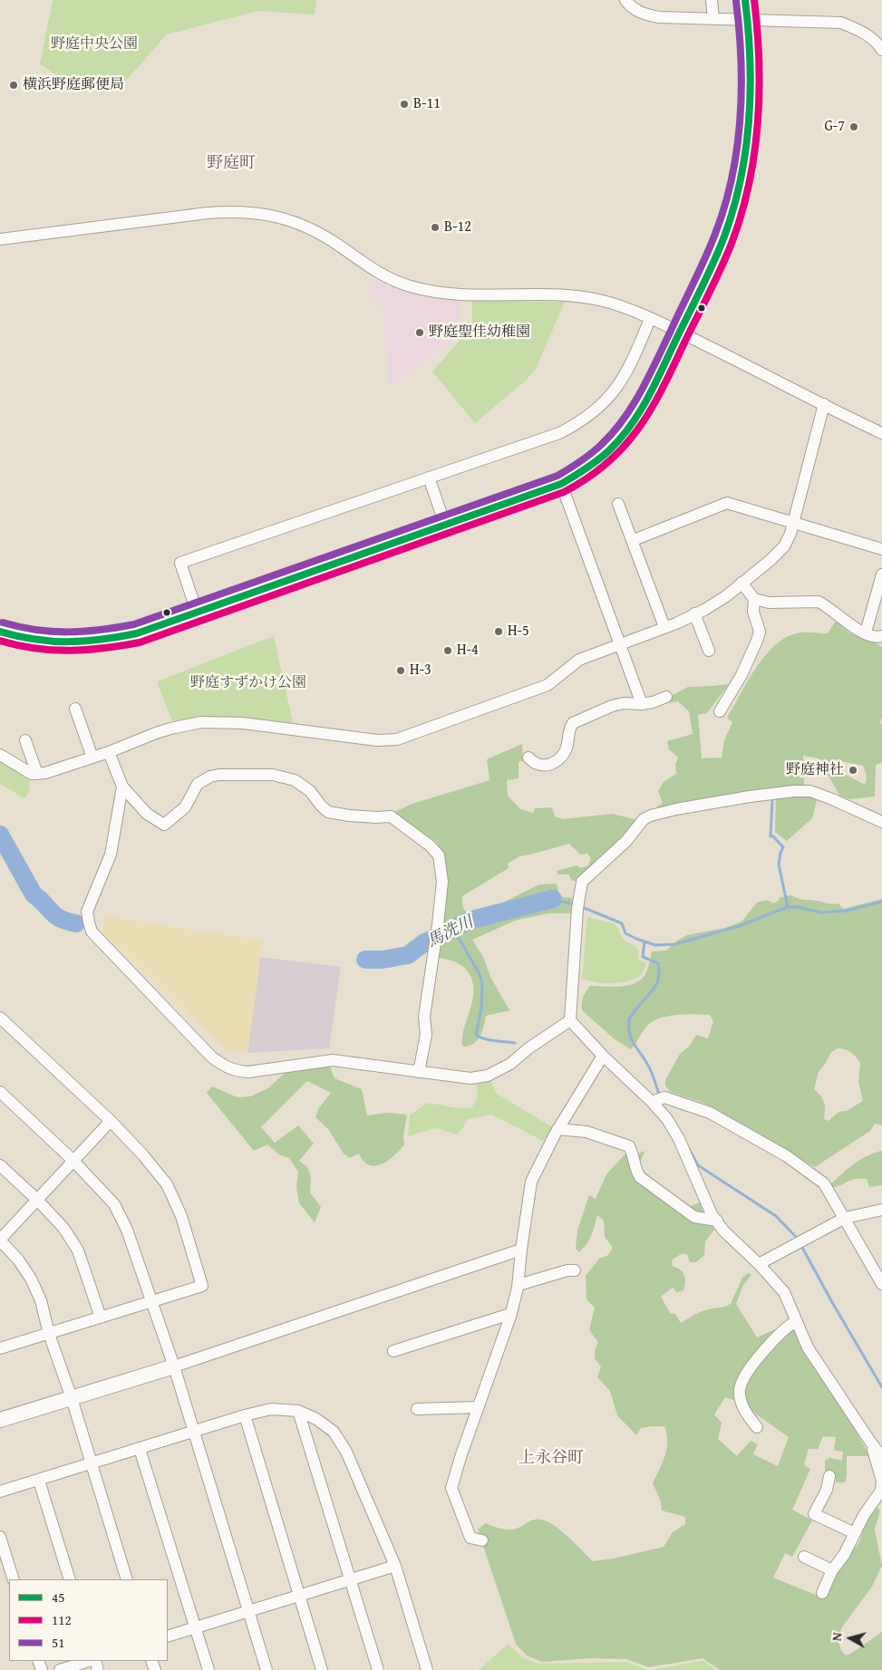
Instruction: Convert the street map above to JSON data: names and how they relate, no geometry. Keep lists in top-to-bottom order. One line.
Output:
{"districts":["野庭町","上永谷町"],"water":["馬洗川"],"parks":["野庭中央公園","野庭すずかけ公園"],"places":["横浜野庭郵便局","B-11","G-7","B-12","野庭聖佳幼稚園","H-5","H-4","H-3","野庭神社"],"lines":["transit line 45","transit line 112","transit line 51"],"legend":["45","112","51"],"north":"left"}
